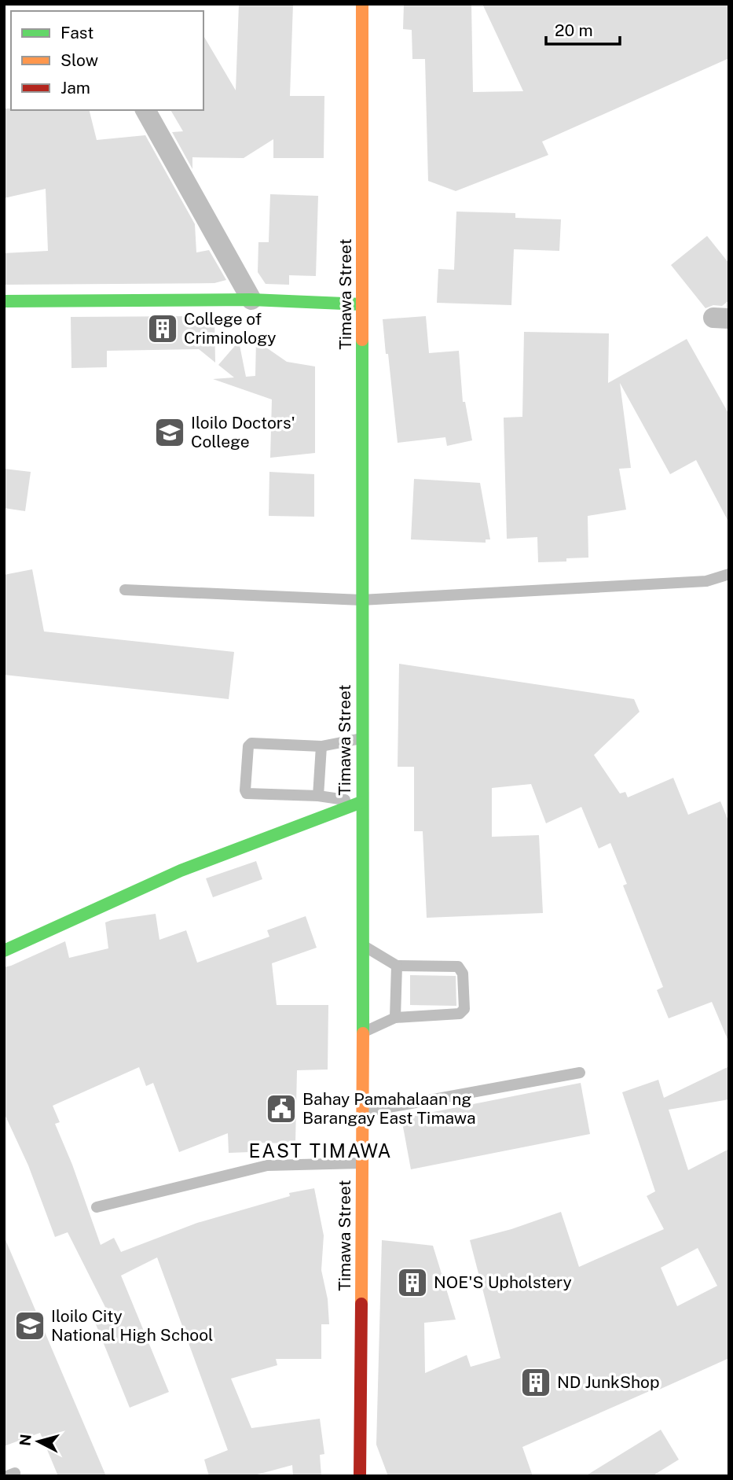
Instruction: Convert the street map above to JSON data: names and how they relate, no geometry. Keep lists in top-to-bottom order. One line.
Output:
{"streets":{"street":["Timawa Street"]},"districts":["EAST TIMAWA"],"places":{"building":["College of Criminology","NOE'S Upholstery","ND JunkShop"],"school or university":["Iloilo Doctors' College","Iloilo City National High School"],"public building":["Bahay Pamahalaan ng Barangay East Timawa"]},"legend":["Fast","Slow","Jam"],"scale_bar":"20 m","north":"left"}
